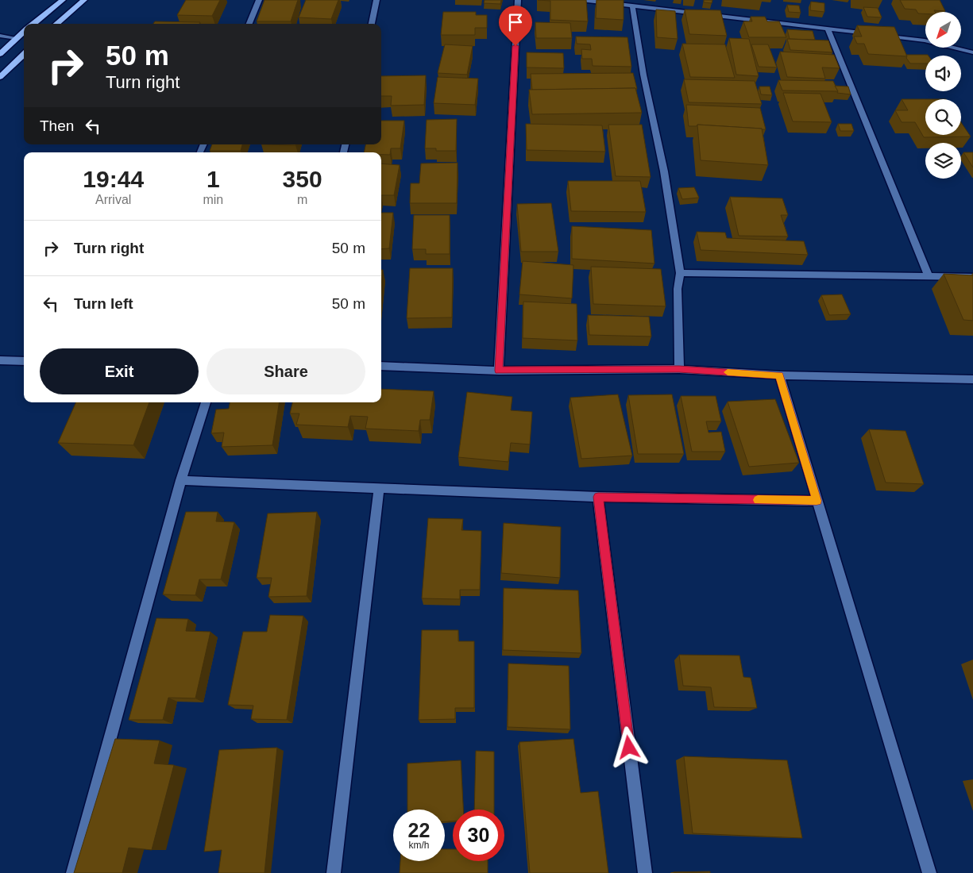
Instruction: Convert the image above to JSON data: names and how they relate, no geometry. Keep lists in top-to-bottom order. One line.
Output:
{"north":"bottom left","page":{"turn":["50 m","Turn right"],"then":"Then","eta":["19:44","Arrival","1","min","350","m"],"list":[{"name":"Turn right","value":"50 m"},{"name":"Turn left","value":"50 m"}],"buttons":["Exit","Share"],"speed":"22 km/h","limit":"30"}}
